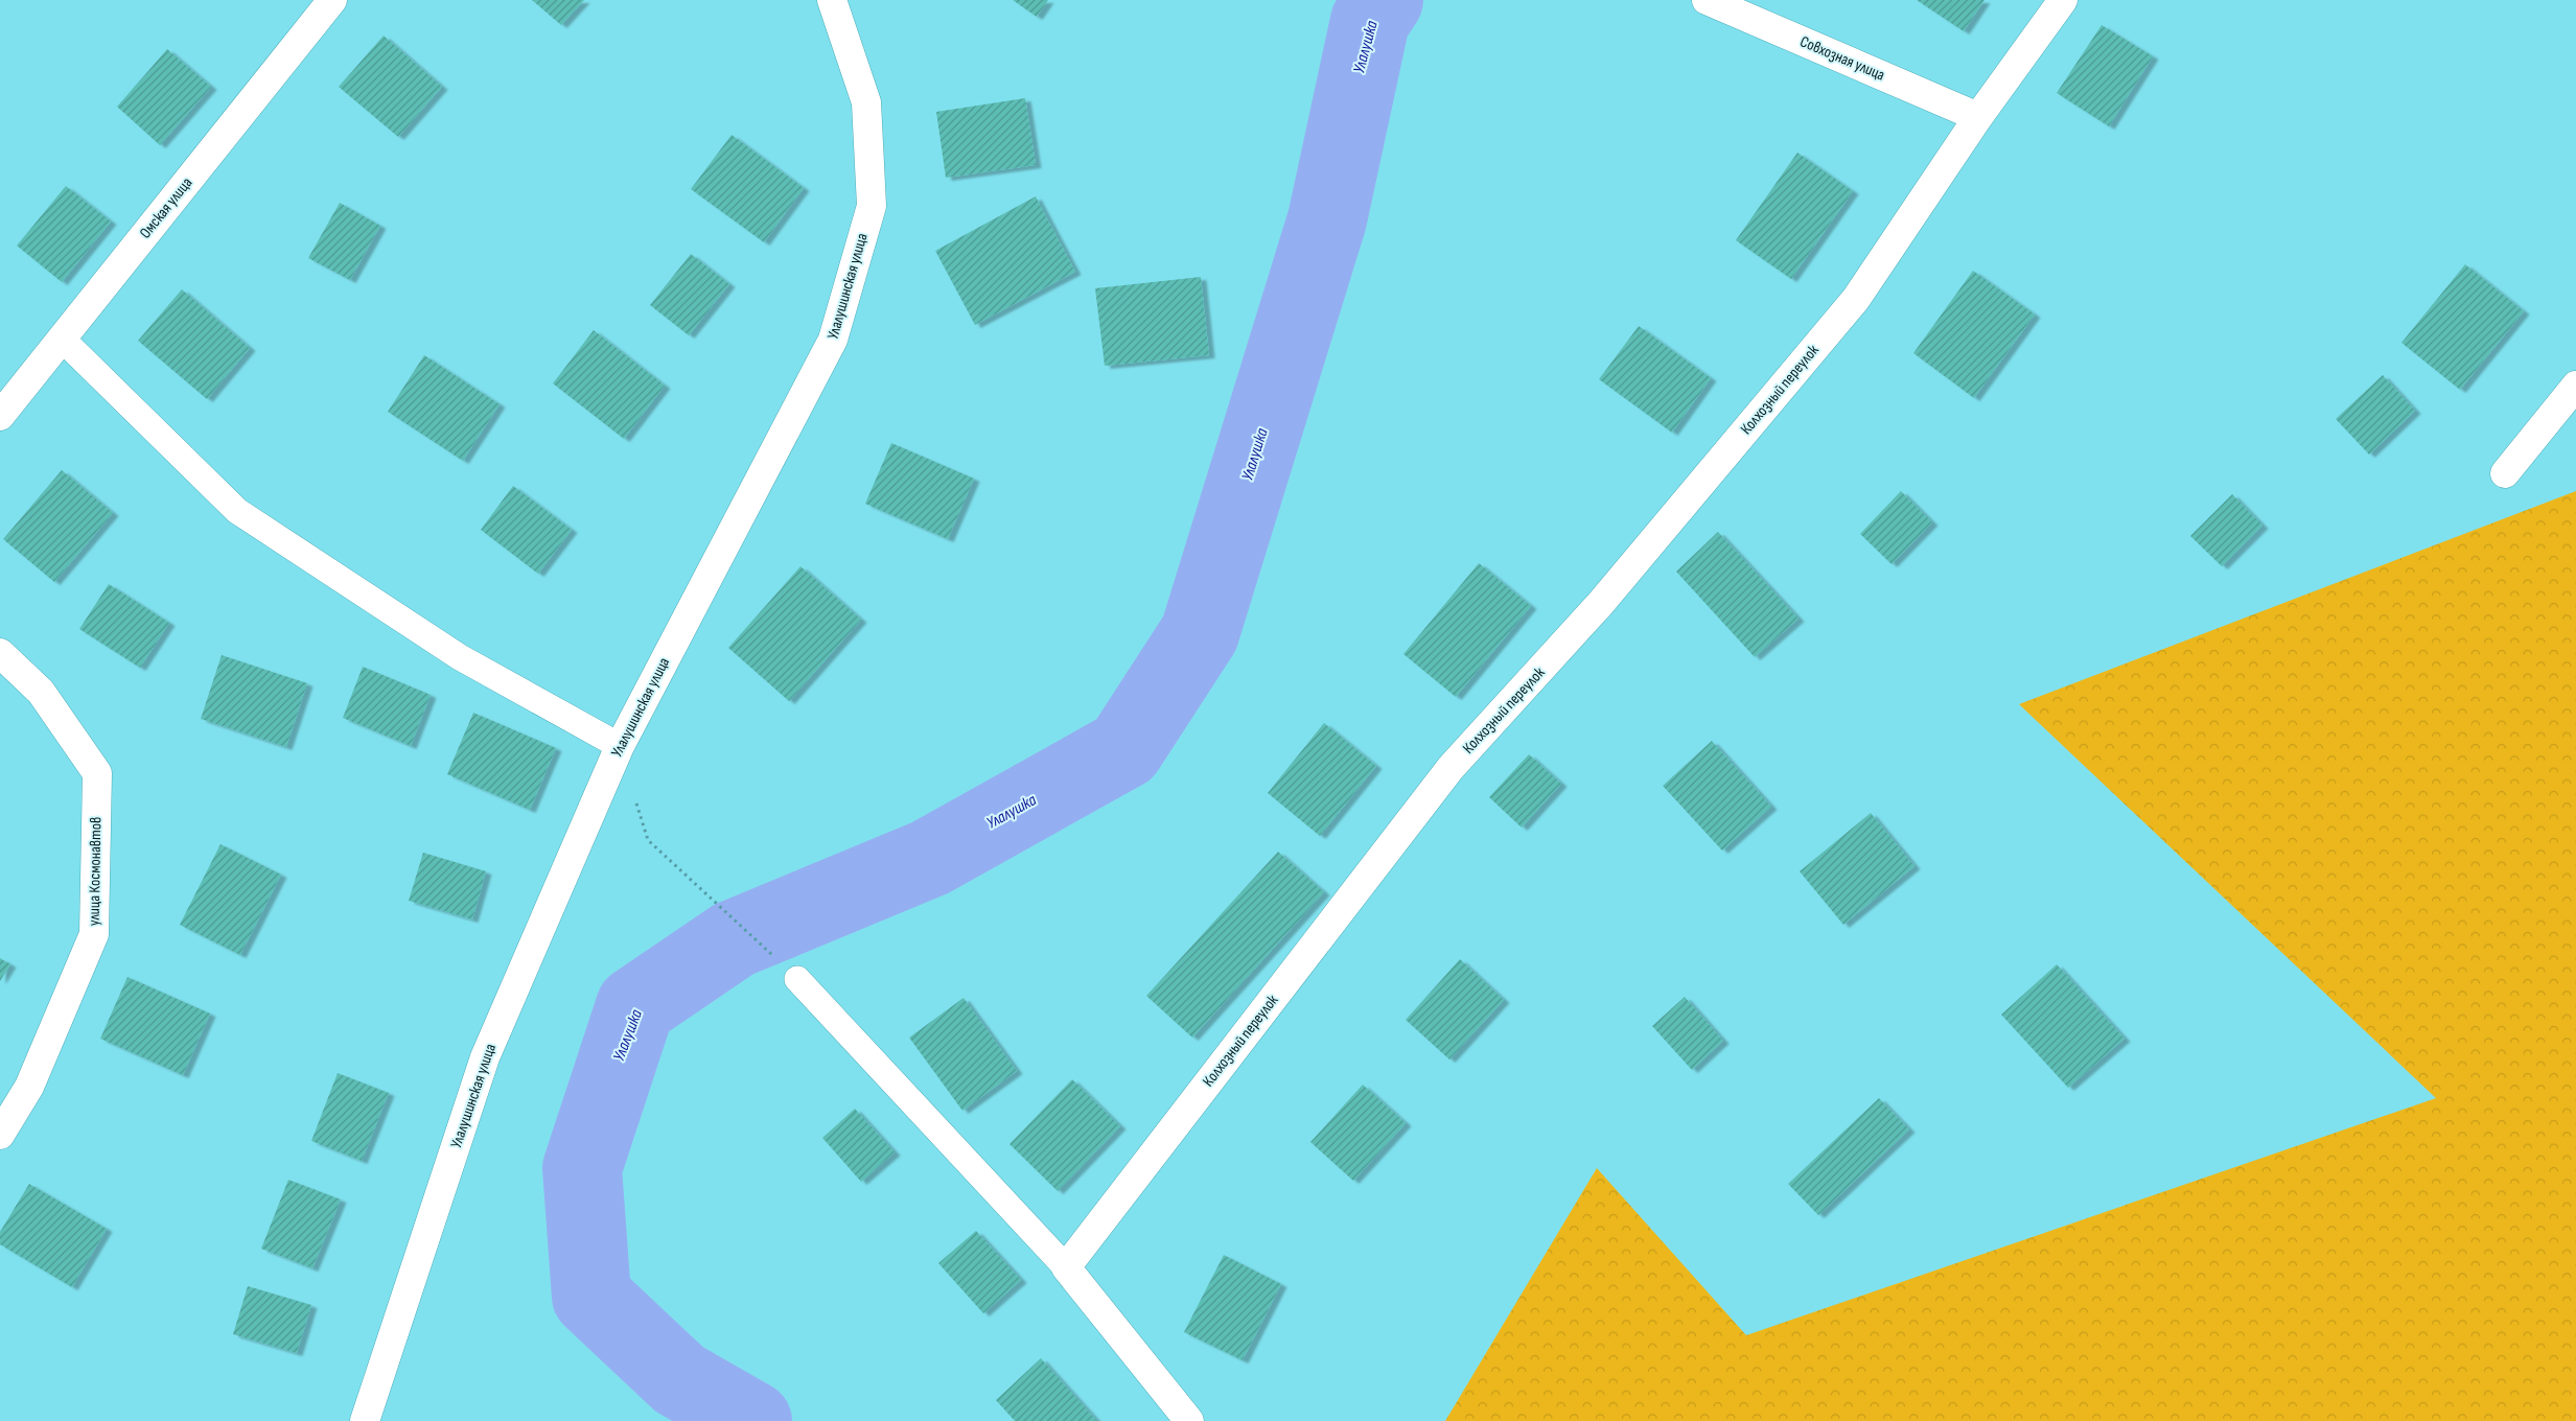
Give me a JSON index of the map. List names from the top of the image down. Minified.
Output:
{"streets":{"street":["Совхозная улица","Омская улица","Улалушинская улица","Колхозный переулок","улица Космонавтов"]},"crossings":[["Совхозная улица","Колхозный переулок"]],"water":["Улалушка"]}
